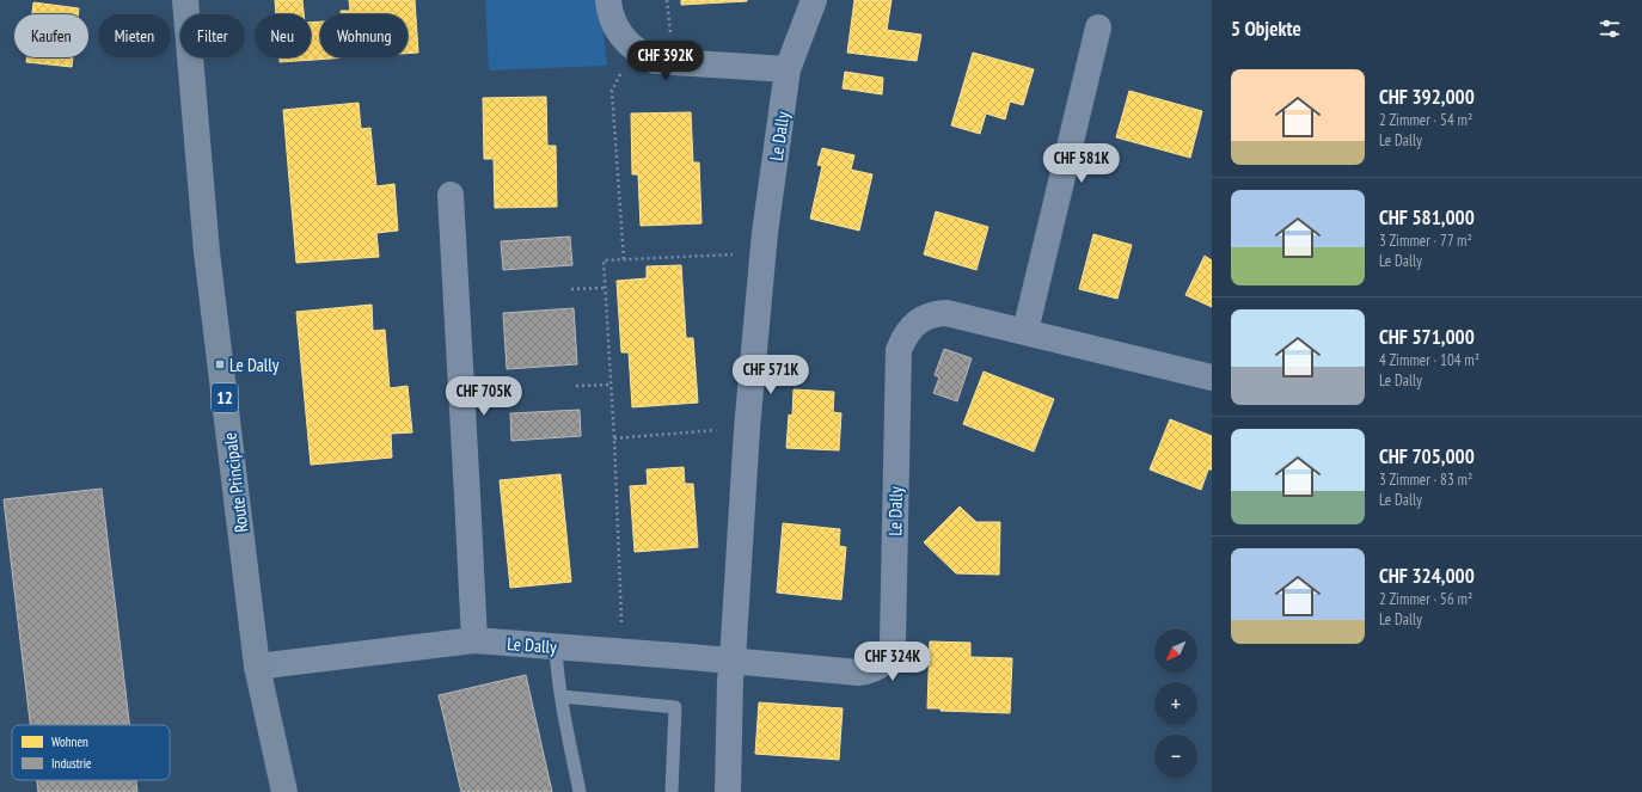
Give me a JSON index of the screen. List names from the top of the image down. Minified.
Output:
{"streets":{"main road":["12","Route Principale"],"street":["Le Dally"]},"crossings":[["Le Dally","Route Principale"]],"places":{"transit":["Le Dally"]},"legend":["Wohnen","Industrie"],"north":"bottom left","page":{"heading":"5 Objekte","chip":["Kaufen","Mieten","Filter","Neu","Wohnung"],"price":["CHF 392K","CHF 581K","CHF 571K","CHF 705K","CHF 324K"],"list":[{"name":"CHF 392,000","note":"2 Zimmer · 54 m² · Le Dally"},{"name":"CHF 581,000","note":"3 Zimmer · 77 m² · Le Dally"},{"name":"CHF 571,000","note":"4 Zimmer · 104 m² · Le Dally"},{"name":"CHF 705,000","note":"3 Zimmer · 83 m² · Le Dally"},{"name":"CHF 324,000","note":"2 Zimmer · 56 m² · Le Dally"}],"map_buttons":["+","−"]}}
